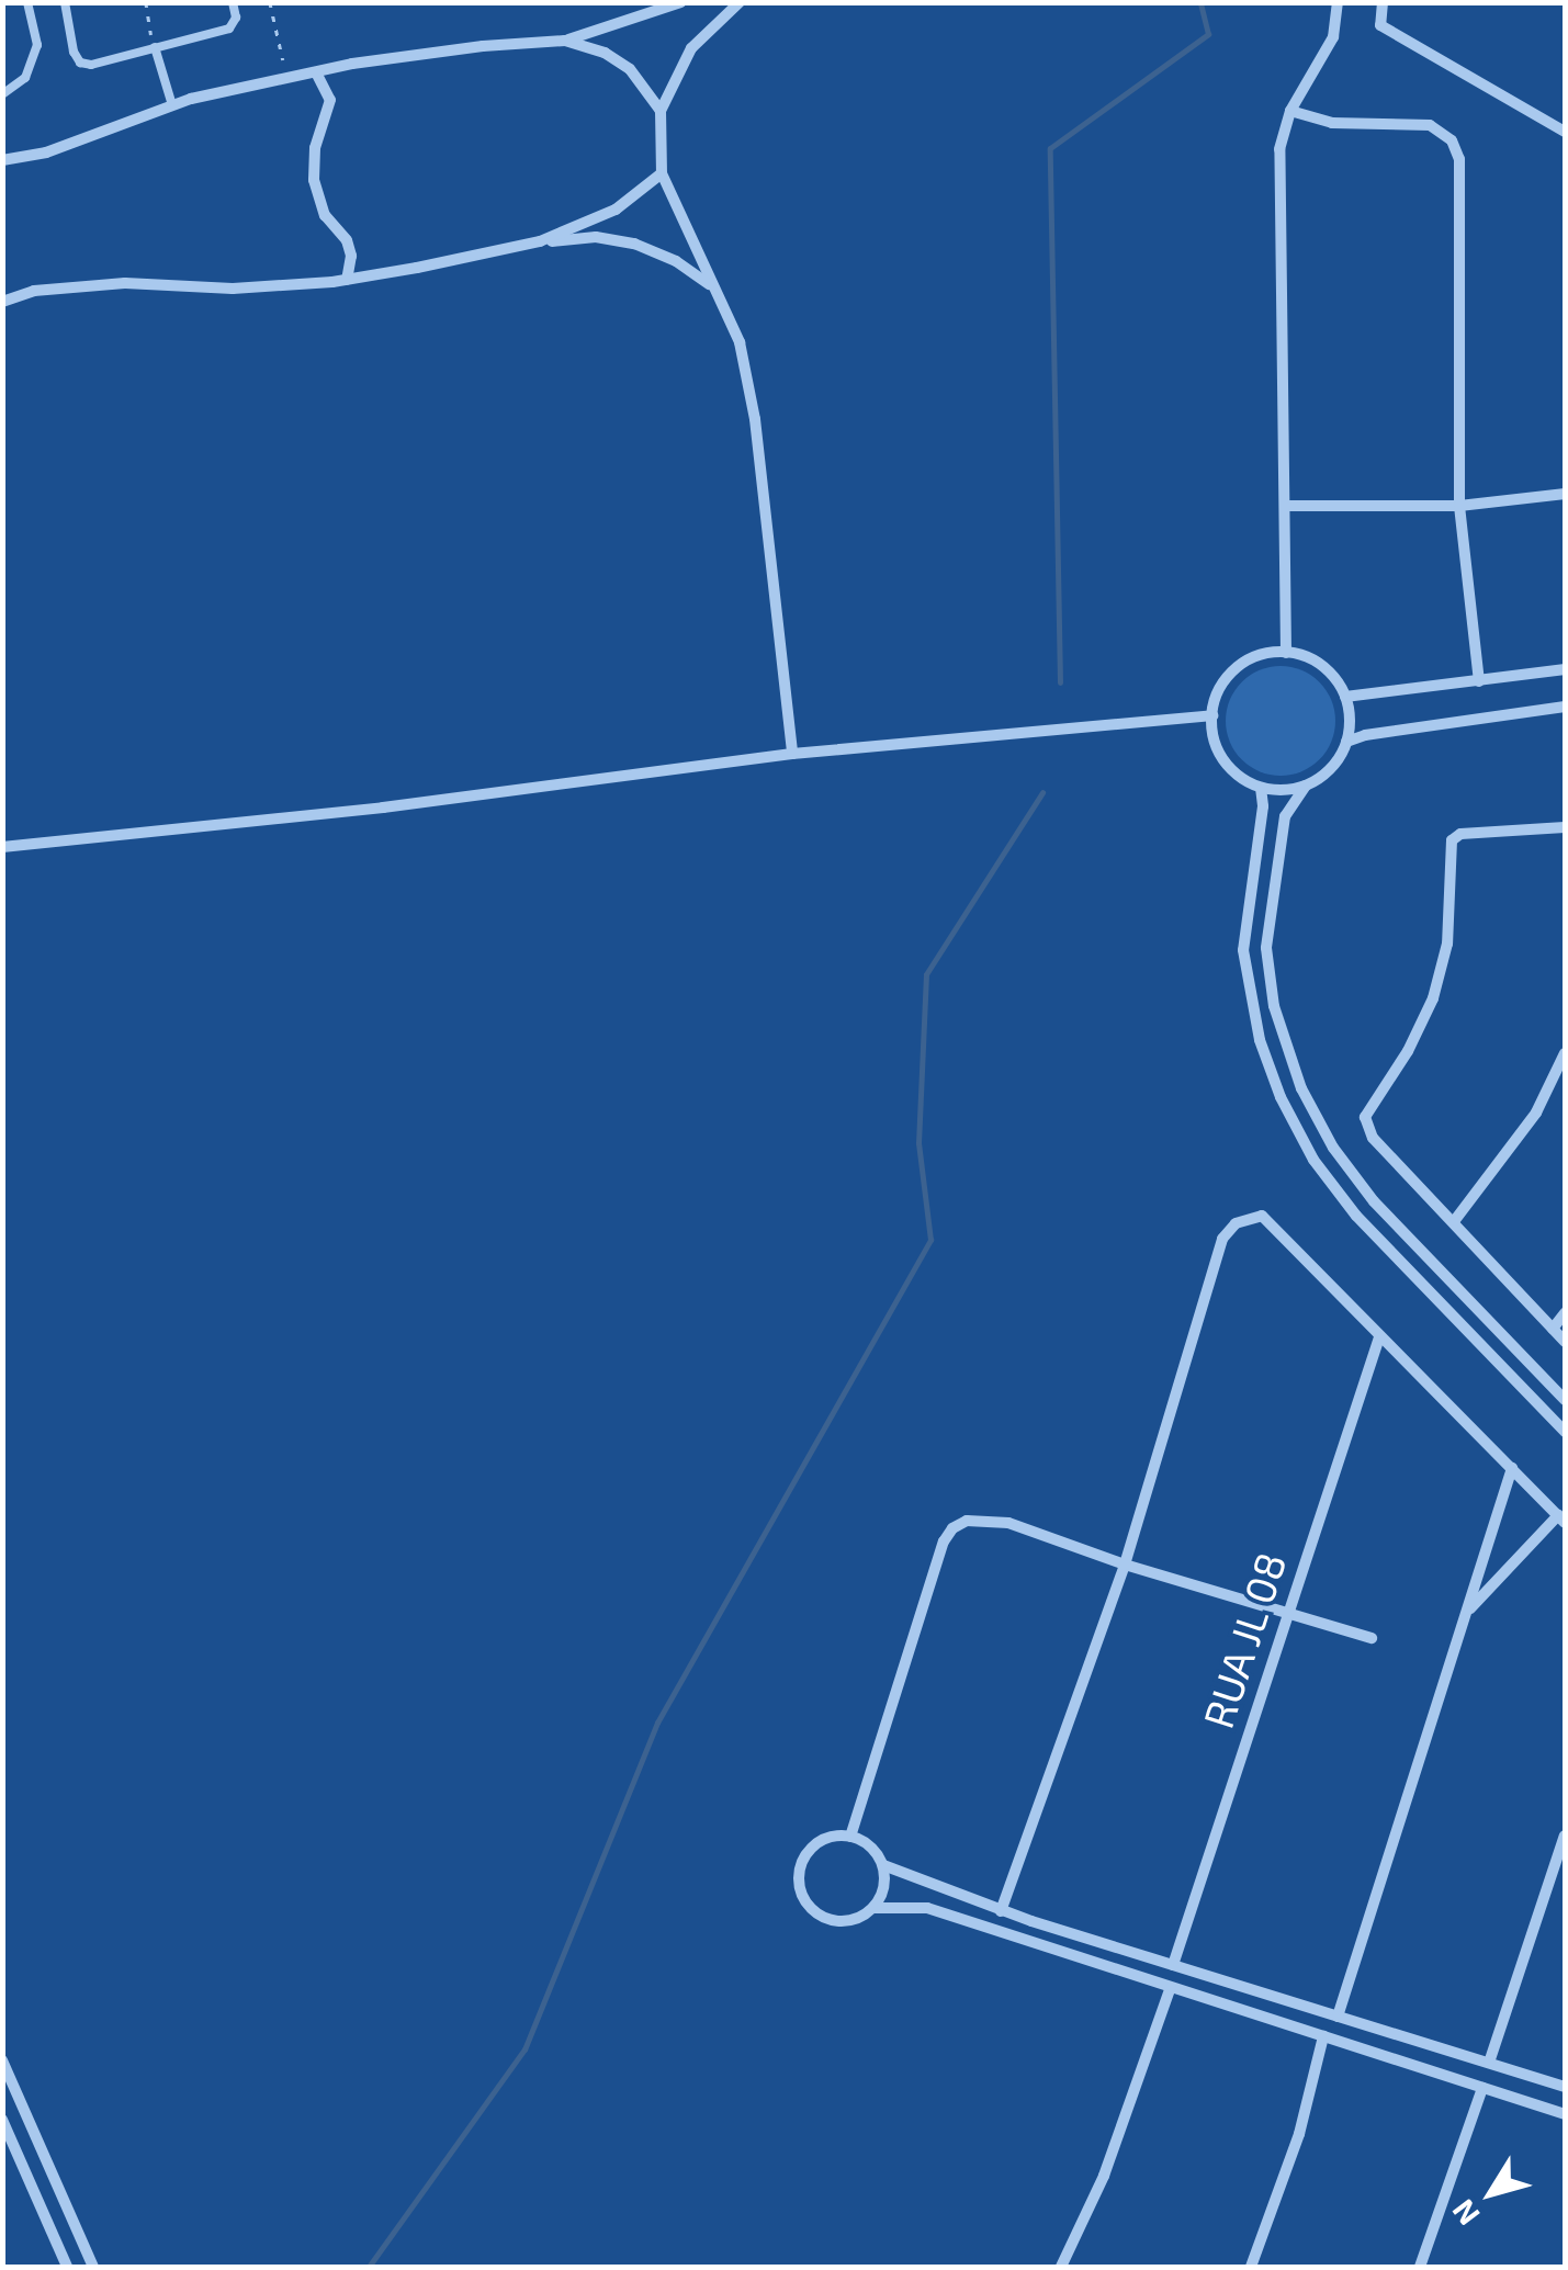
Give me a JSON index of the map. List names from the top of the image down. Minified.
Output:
{"streets":{"street":["RUA JL 08"]},"north":"bottom left"}
